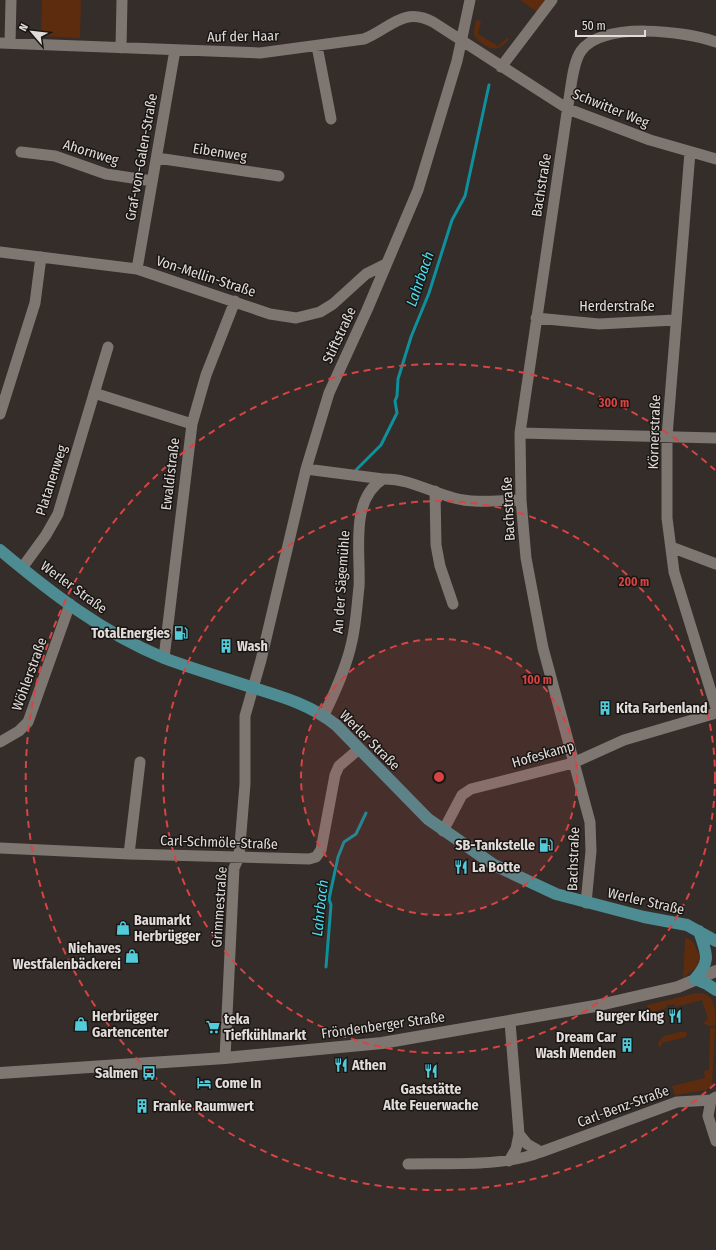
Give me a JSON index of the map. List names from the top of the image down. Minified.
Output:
{"streets":{"main road":["Werler Straße","Fröndenberger Straße"],"street":["Auf der Haar","Schwitter Weg","Ahornweg","Eibenweg","Graf-von-Galen-Straße","Bachstraße","Von-Mellin-Straße","Herderstraße","Stiftstraße","Körnerstraße","Ewaldistraße","Platanenweg","An der Sägemühle","Wöhlerstraße","Hofeskamp","Carl-Schmöle-Straße","Grimmestraße","Carl-Benz-Straße"]},"crossings":[["Auf der Haar","Schwitter Weg"],["Auf der Haar","Graf-von-Galen-Straße"],["Auf der Haar","Stiftstraße"],["Schwitter Weg","Bachstraße"],["Schwitter Weg","Stiftstraße"],["Schwitter Weg","Körnerstraße"],["Ahornweg","Graf-von-Galen-Straße"],["Eibenweg","Graf-von-Galen-Straße"],["Graf-von-Galen-Straße","Von-Mellin-Straße"],["Bachstraße","Herderstraße"],["Bachstraße","Werler Straße"],["Bachstraße","Hofeskamp"],["Von-Mellin-Straße","Stiftstraße"],["Von-Mellin-Straße","Ewaldistraße"],["Herderstraße","Körnerstraße"],["Stiftstraße","Werler Straße"],["Stiftstraße","Grimmestraße"],["Ewaldistraße","Werler Straße"],["Platanenweg","Werler Straße"],["An der Sägemühle","Werler Straße"],["Werler Straße","Wöhlerstraße"],["Werler Straße","Hofeskamp"],["Werler Straße","Carl-Schmöle-Straße"],["Werler Straße","Grimmestraße"],["Carl-Schmöle-Straße","Grimmestraße"],["Grimmestraße","Fröndenberger Straße"]],"water":["Lahrbach"],"places":{"fuel station":["TotalEnergies","SB-Tankstelle"],"building":["Wash","Kita Farbenland","Dream Car Wash Menden","Franke Raumwert"],"restaurant":["La Botte","Burger King","Athen","Gaststätte Alte Feuerwache"],"shop":["Baumarkt Herbrügger","Niehaves Westfalenbäckerei","Herbrügger Gartencenter"],"supermarket":["teka Tiefkühlmarkt"],"bus stop":["Salmen"],"hotel":["Come In"]},"scale_bar":"50 m","north":"top left","rings":["300 m","200 m","100 m"]}
